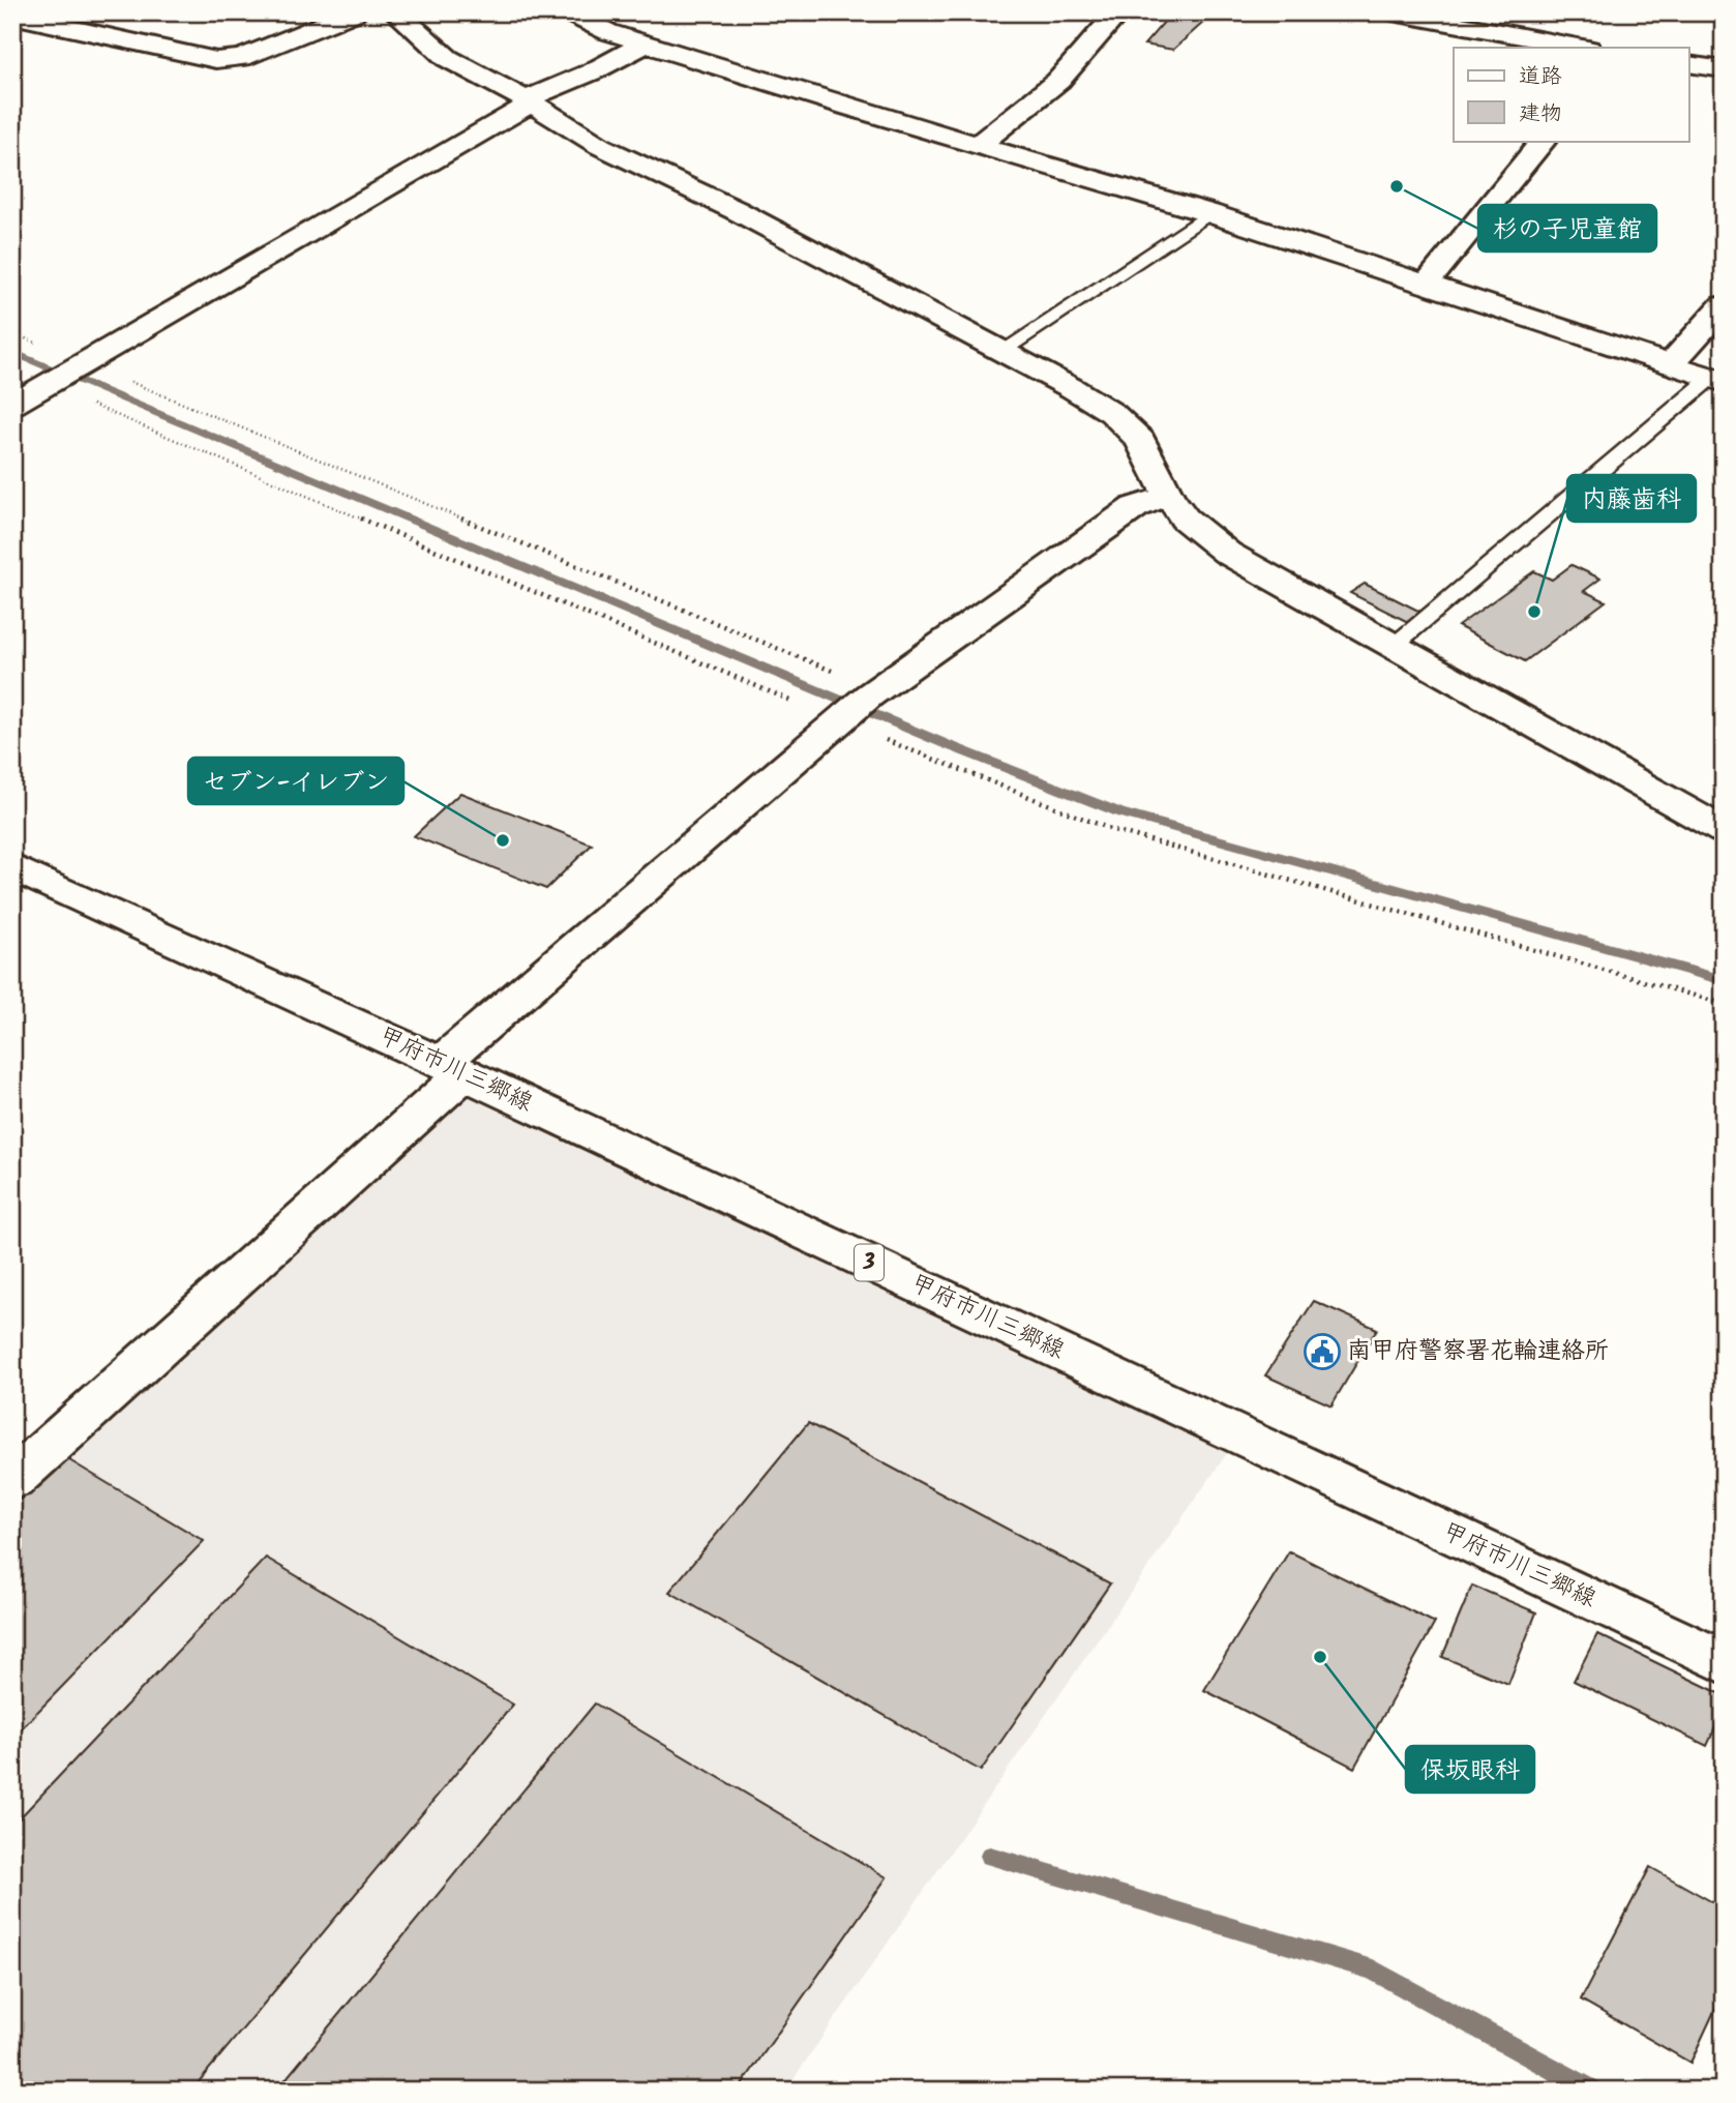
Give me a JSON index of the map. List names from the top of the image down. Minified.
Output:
{"streets":{"street":["甲府市川三郷線","3"]},"places":{"other":["杉の子児童館","内藤歯科","セブン-イレブン","保坂眼科"],"public building":["南甲府警察署花輪連絡所"]},"legend":["道路","建物"]}
